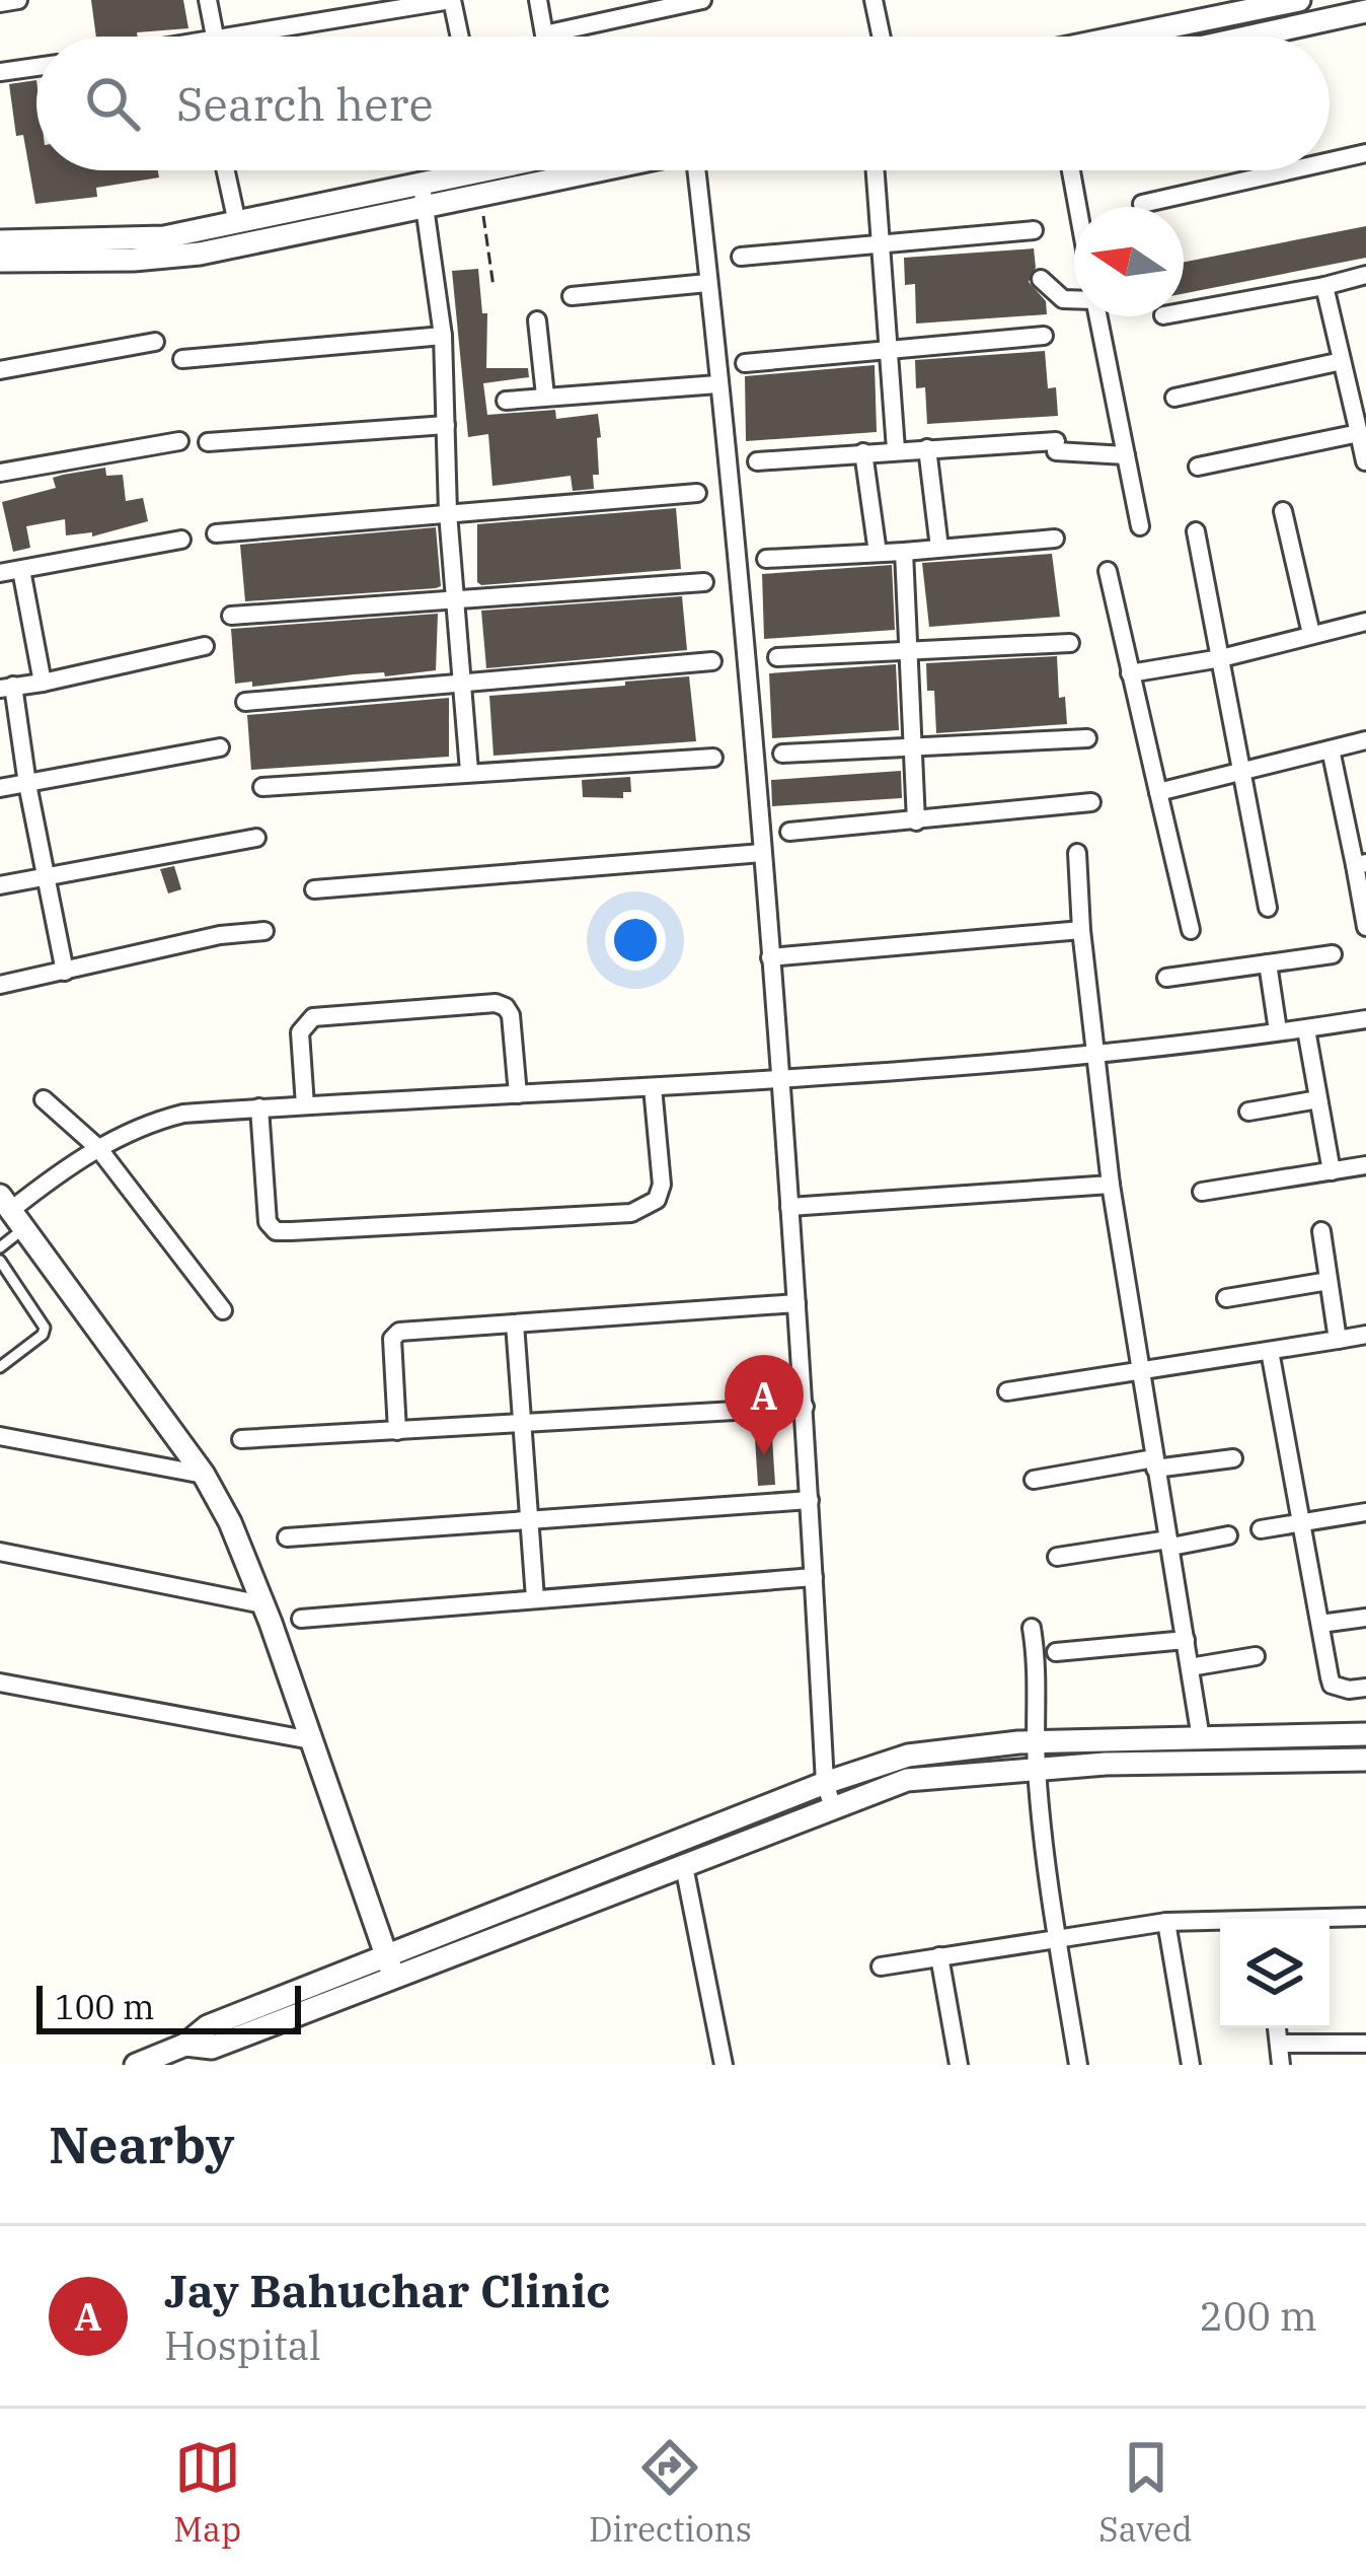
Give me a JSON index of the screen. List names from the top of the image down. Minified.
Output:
{"scale_bar":"100 m","north":"left","page":{"search":"Search here","pins":"A","scale":"100 m","heading":"Nearby","list":[{"mark":"A","name":"Jay Bahuchar Clinic","note":"Hospital","value":"200 m"}],"nav":["Map","Directions","Saved"]}}
